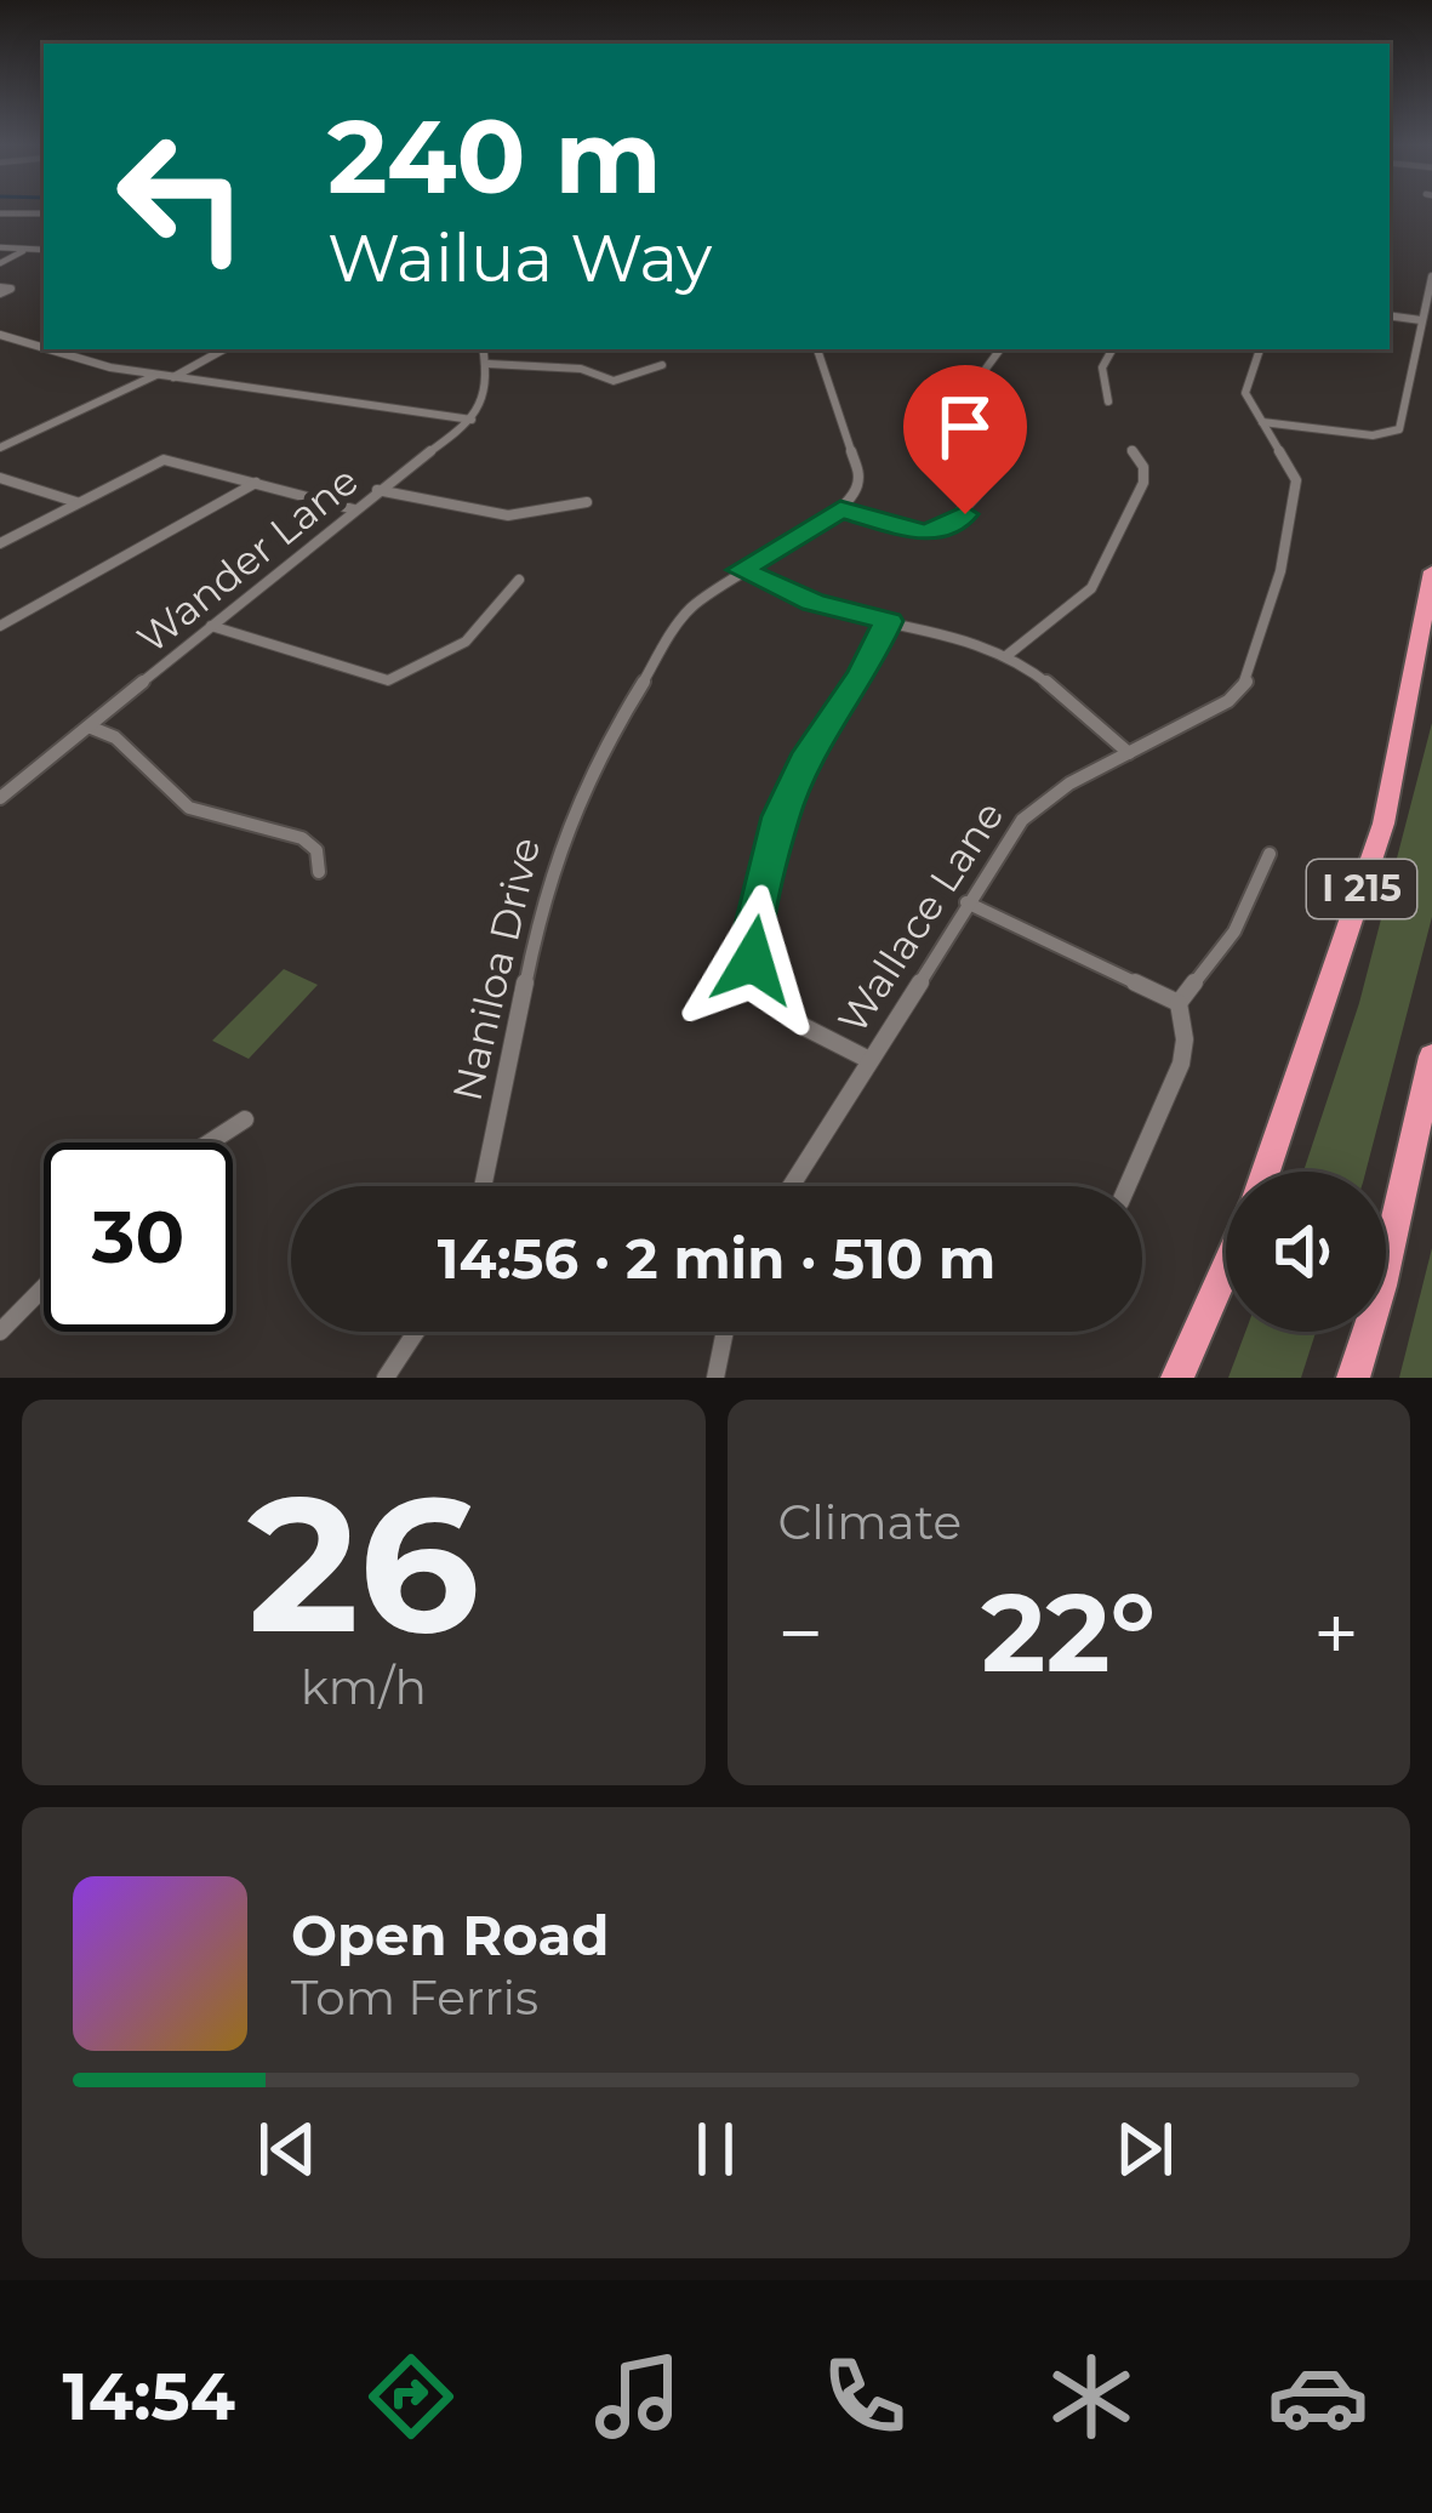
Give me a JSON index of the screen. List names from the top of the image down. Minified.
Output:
{"streets":{"highway":["I 215"],"street":["Wander Lane","Wallace Lane","Naniloa Drive"]},"page":{"turn":["240 m","Wailua Way"],"limit":"30","trip":"14:56 · 2 min · 510 m","tile":[["26","km/h"],"Climate"],"heat":["−","22°","+"],"song":["Open Road","Tom Ferris"],"tabs":"14:54"}}
